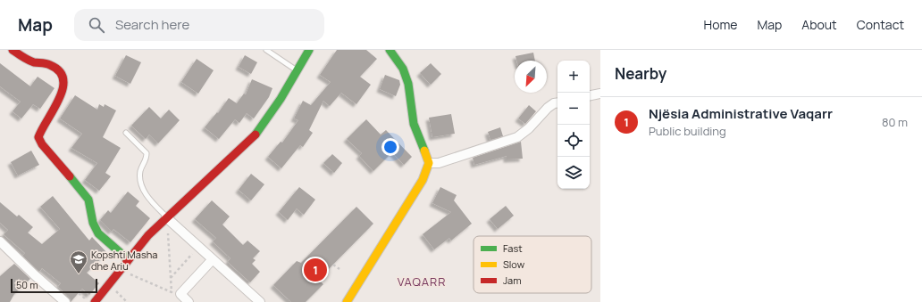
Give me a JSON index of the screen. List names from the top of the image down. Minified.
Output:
{"districts":["VAQARR"],"places":{"school or university":["Kopshti Masha dhe Ariu"]},"legend":["Fast","Slow","Jam"],"scale_bar":"50 m","north":"bottom left","page":{"header":"Map","search":"Search here","nav":["Home","Map","About","Contact"],"heading":"Nearby","map_buttons":["+","−"],"list":[{"mark":"1","name":"Njësia Administrative Vaqarr","note":"Public building","value":"80 m"}],"pins":"1","scale":"50 m"}}
